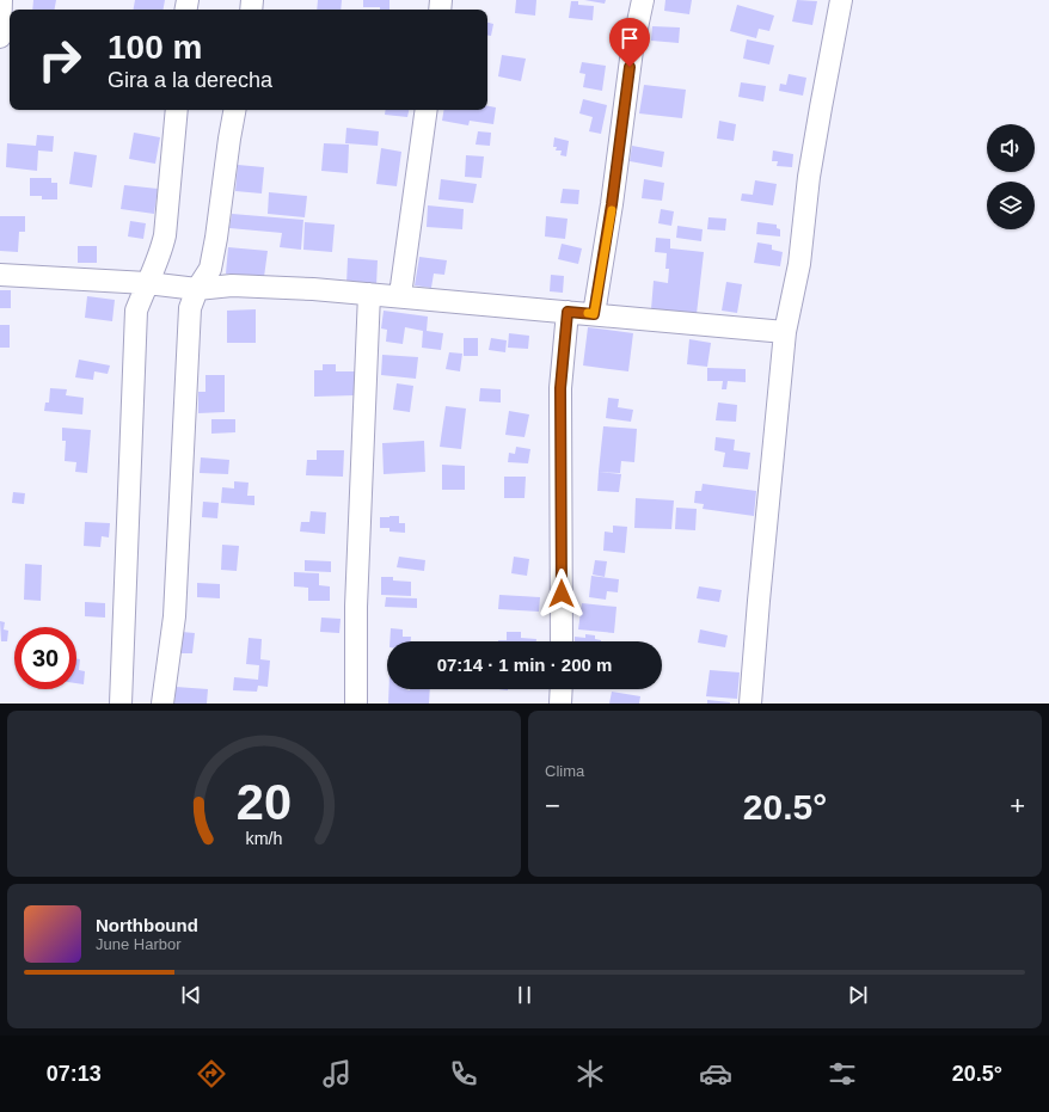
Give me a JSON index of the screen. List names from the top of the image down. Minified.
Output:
{"page":{"turn":["100 m","Gira a la derecha"],"limit":"30","trip":"07:14 · 1 min · 200 m","tile":"Clima","heat":["−","20.5°","+"],"song":["Northbound","June Harbor"],"tabs":["07:13","20.5°"],"gauge":["20","km/h"]}}
